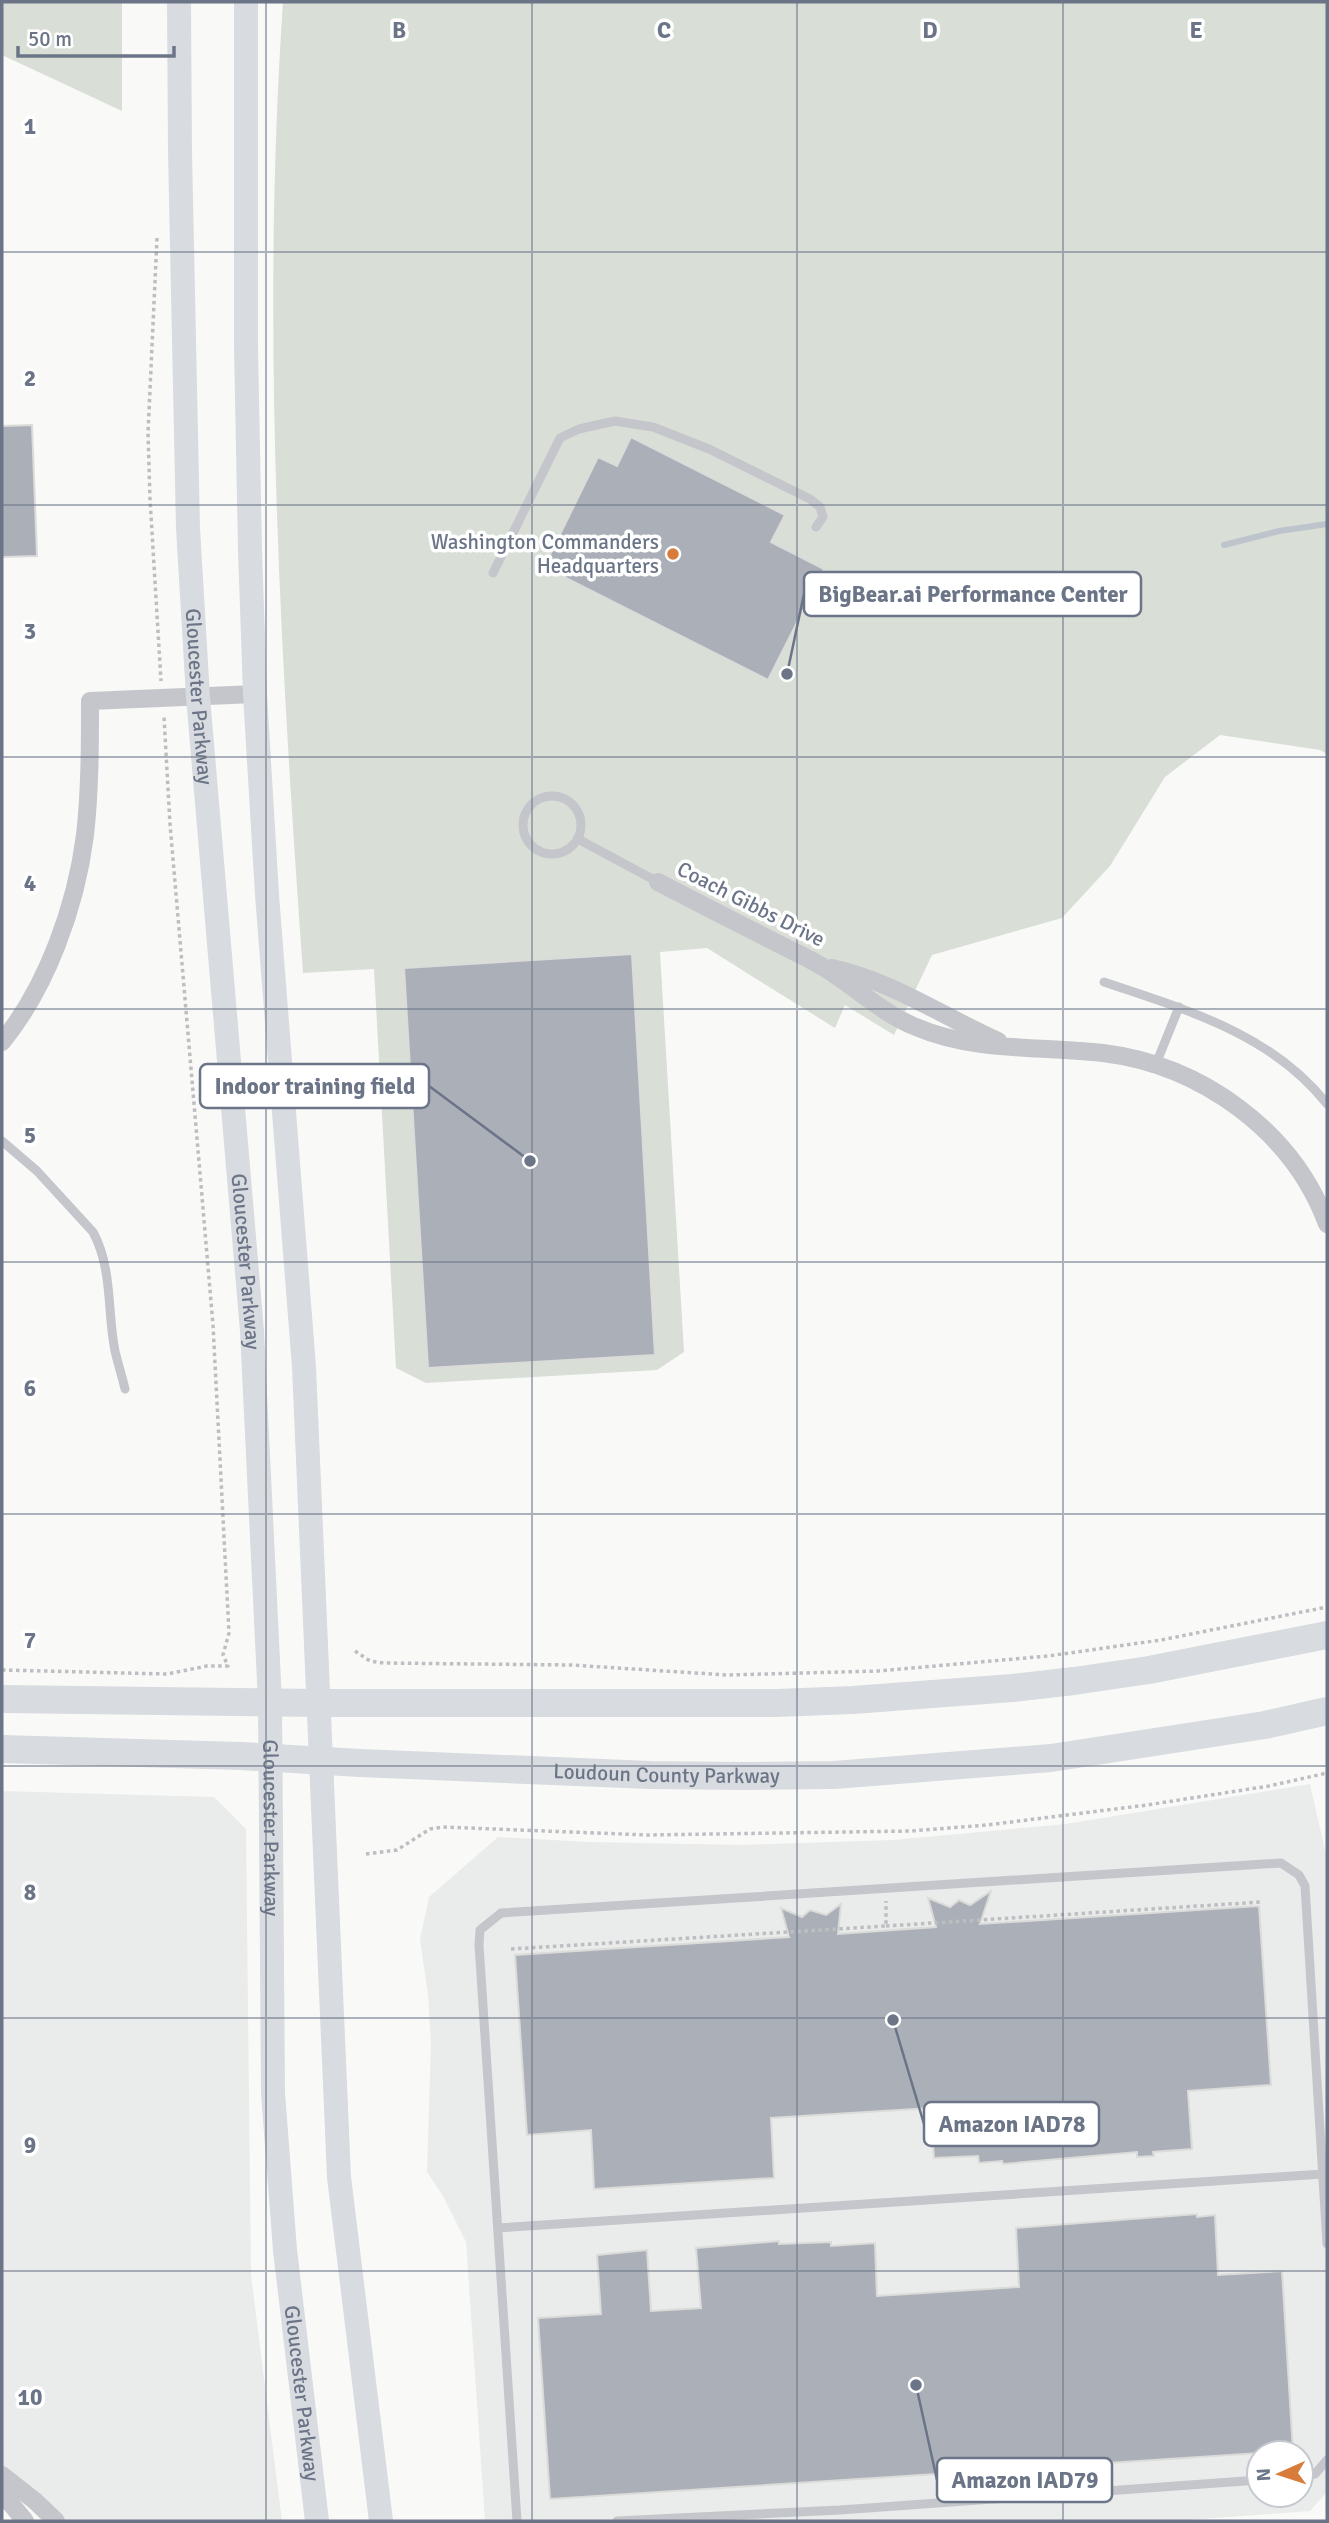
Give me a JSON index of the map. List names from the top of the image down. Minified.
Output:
{"streets":{"main road":["Gloucester Parkway","Loudoun County Parkway"],"street":["Coach Gibbs Drive"]},"crossings":[["Gloucester Parkway","Loudoun County Parkway"]],"places":["Washington Commanders Headquarters","BigBear.ai Performance Center","Indoor training field","Amazon IAD78","Amazon IAD79"],"scale_bar":"50 m","north":"left","grid":{"columns":["B","C","D","E"],"rows":["1","2","3","4","5","6","7","8","9","10"]}}
